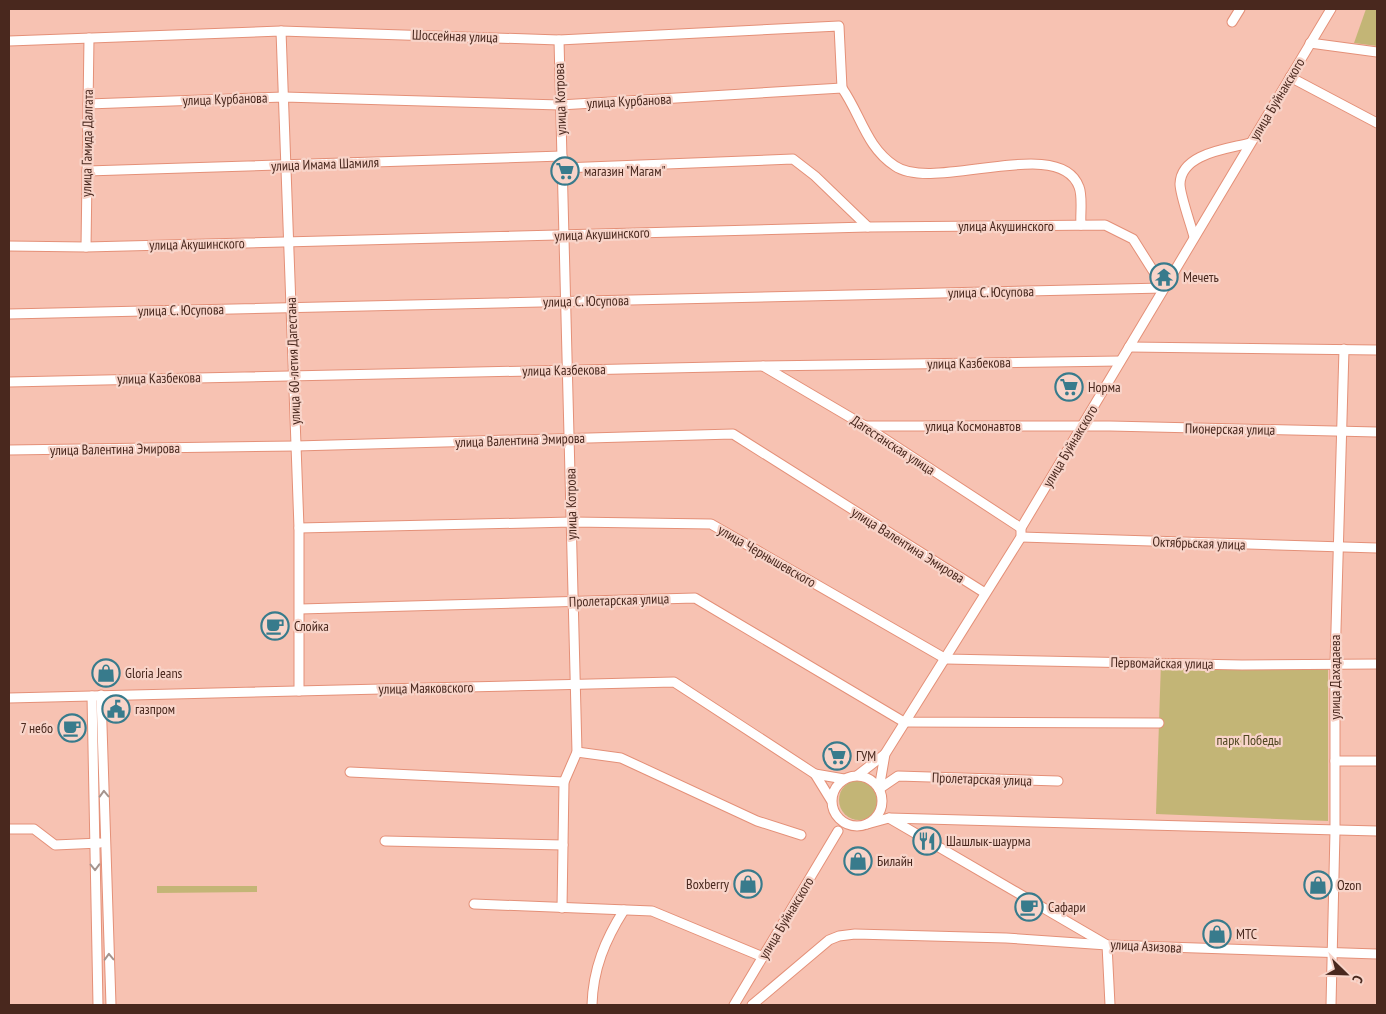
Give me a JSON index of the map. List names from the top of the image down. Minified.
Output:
{"streets":{"street":["Шоссейная улица","улица Курбанова","улица Котрова","улица Буйнакского","улица Гамида Далгата","улица Имама Шамиля","улица Акушинского","улица С. Юсупова","улица 60-летия Дагестана","улица Казбекова","улица Космонавтов","Пионерская улица","улица Валентина Эмирова","Дагестанская улица","Октябрьская улица","улица Чернышевского","Пролетарская улица","Первомайская улица","улица Дахадаева","улица Маяковского","улица Азизова"]},"crossings":[["Шоссейная улица","улица Курбанова"],["Шоссейная улица","улица Котрова"],["Шоссейная улица","улица Гамида Далгата"],["Шоссейная улица","улица 60-летия Дагестана"],["улица Курбанова","улица Котрова"],["улица Курбанова","улица Гамида Далгата"],["улица Курбанова","улица 60-летия Дагестана"],["улица Котрова","улица Имама Шамиля"],["улица Котрова","улица Акушинского"],["улица Котрова","улица С. Юсупова"],["улица Котрова","улица Казбекова"],["улица Котрова","улица Валентина Эмирова"],["улица Котрова","улица Чернышевского"],["улица Котрова","Пролетарская улица"],["улица Котрова","улица Маяковского"],["улица Буйнакского","улица Акушинского"],["улица Буйнакского","улица С. Юсупова"],["улица Буйнакского","улица Казбекова"],["улица Буйнакского","улица Космонавтов"],["улица Буйнакского","Пионерская улица"],["улица Буйнакского","улица Валентина Эмирова"],["улица Буйнакского","Дагестанская улица"],["улица Буйнакского","Октябрьская улица"],["улица Буйнакского","улица Чернышевского"],["улица Буйнакского","Пролетарская улица"],["улица Буйнакского","Первомайская улица"],["улица Гамида Далгата","улица Имама Шамиля"],["улица Гамида Далгата","улица Акушинского"],["улица Имама Шамиля","улица 60-летия Дагестана"],["улица Акушинского","улица С. Юсупова"],["улица Акушинского","улица 60-летия Дагестана"],["улица С. Юсупова","улица 60-летия Дагестана"],["улица 60-летия Дагестана","улица Казбекова"],["улица 60-летия Дагестана","улица Валентина Эмирова"],["улица 60-летия Дагестана","улица Чернышевского"],["улица 60-летия Дагестана","Пролетарская улица"],["улица 60-летия Дагестана","улица Маяковского"],["улица Казбекова","Дагестанская улица"],["улица Космонавтов","Пионерская улица"],["улица Космонавтов","Дагестанская улица"],["Пионерская улица","улица Дахадаева"],["Дагестанская улица","Октябрьская улица"],["Октябрьская улица","улица Дахадаева"],["улица Чернышевского","Первомайская улица"],["Первомайская улица","улица Дахадаева"],["улица Дахадаева","улица Азизова"]],"parks":["парк Победы"],"places":{"supermarket":["магазин \"Магам\"","Норма","ГУМ"],"temple":["Мечеть"],"cafe":["Слойка","7 небо","Сафари"],"shop":["Gloria Jeans","Билайн","Boxberry","Ozon","МТС"],"public building":["газпром"],"restaurant":["Шашлык-шаурма"]},"north":"bottom right"}
